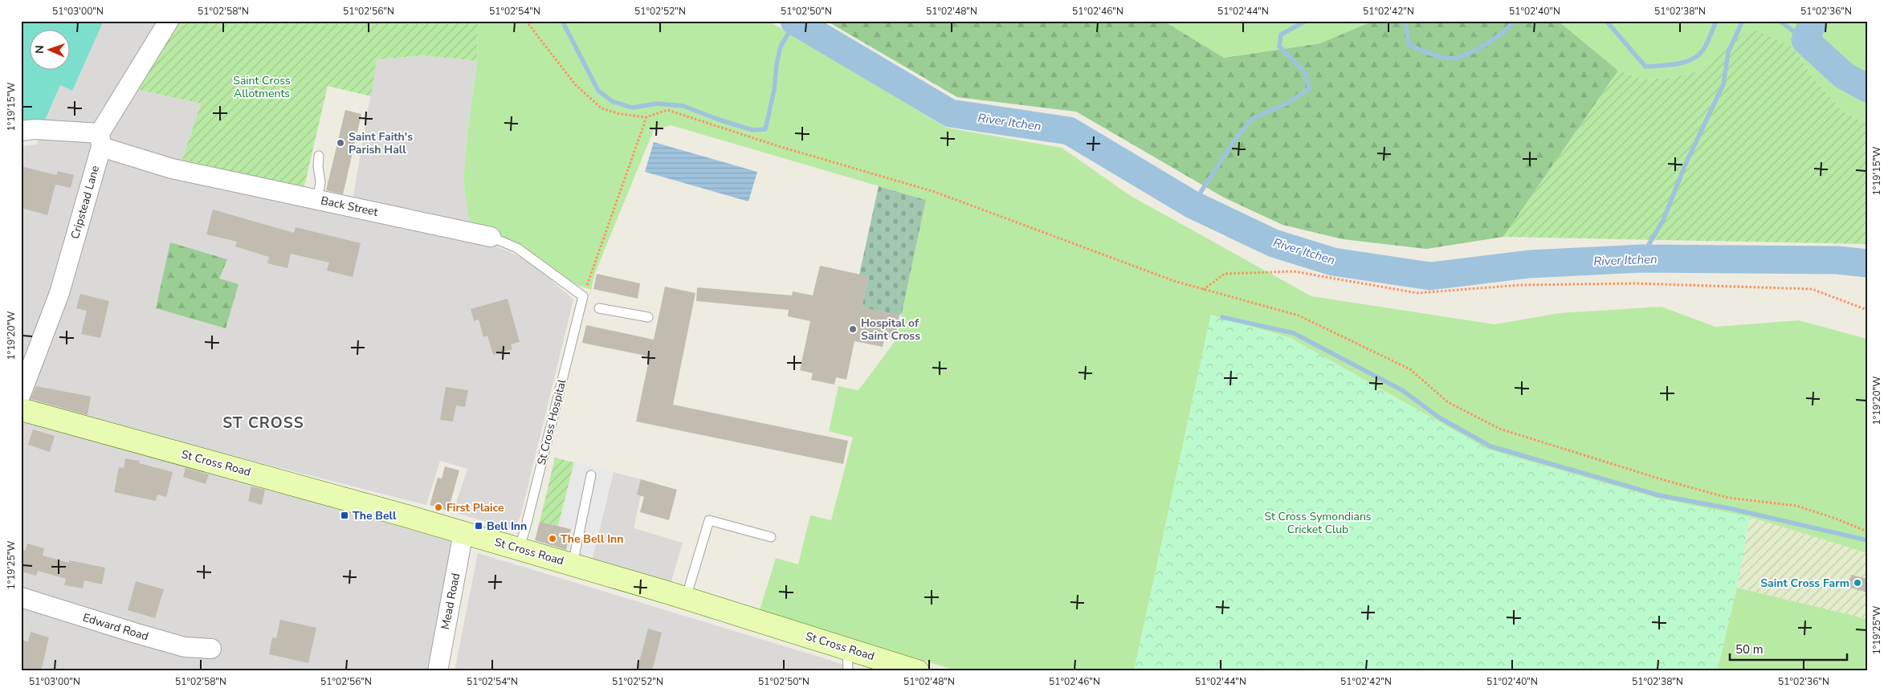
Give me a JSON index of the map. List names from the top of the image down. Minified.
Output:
{"streets":{"main road":["St Cross Road"],"street":["Cripstead Lane","Back Street","Mead Road","Edward Road"],"lane":["St Cross Hospital"]},"crossings":[["Cripstead Lane","Back Street"],["Back Street","St Cross Hospital"],["St Cross Hospital","St Cross Road"],["St Cross Road","Mead Road"]],"districts":["ST CROSS"],"water":["River Itchen"],"parks":["Saint Cross Allotments","St Cross Symondians Cricket Club"],"places":{"other":["Saint Faith's Parish Hall","Hospital of Saint Cross","First Plaice","The Bell Inn","Saint Cross Farm"],"transit":["The Bell","Bell Inn"]},"scale_bar":"50 m","north":"left","coordinates":["51°03'00\"N","51°02'58\"N","51°02'56\"N","51°02'54\"N","51°02'52\"N","51°02'50\"N","51°02'48\"N","51°02'46\"N","51°02'44\"N","51°02'42\"N","51°02'40\"N","51°02'38\"N","51°02'36\"N","1°19'15\"W","1°19'20\"W","1°19'25\"W"]}
